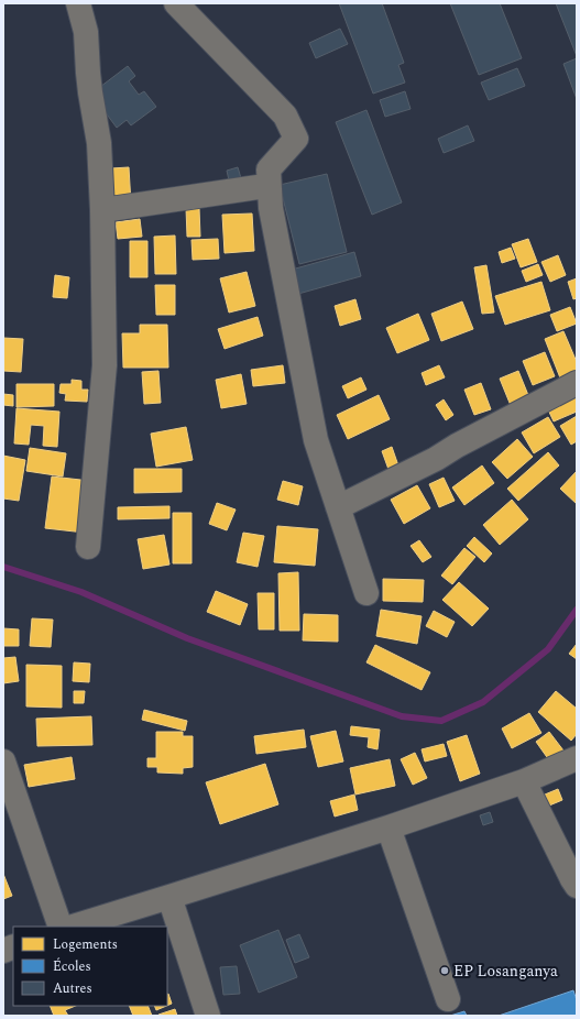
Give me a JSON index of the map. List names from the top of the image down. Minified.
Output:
{"places":["EP Losanganya"],"legend":["Logements","Écoles","Autres"]}
